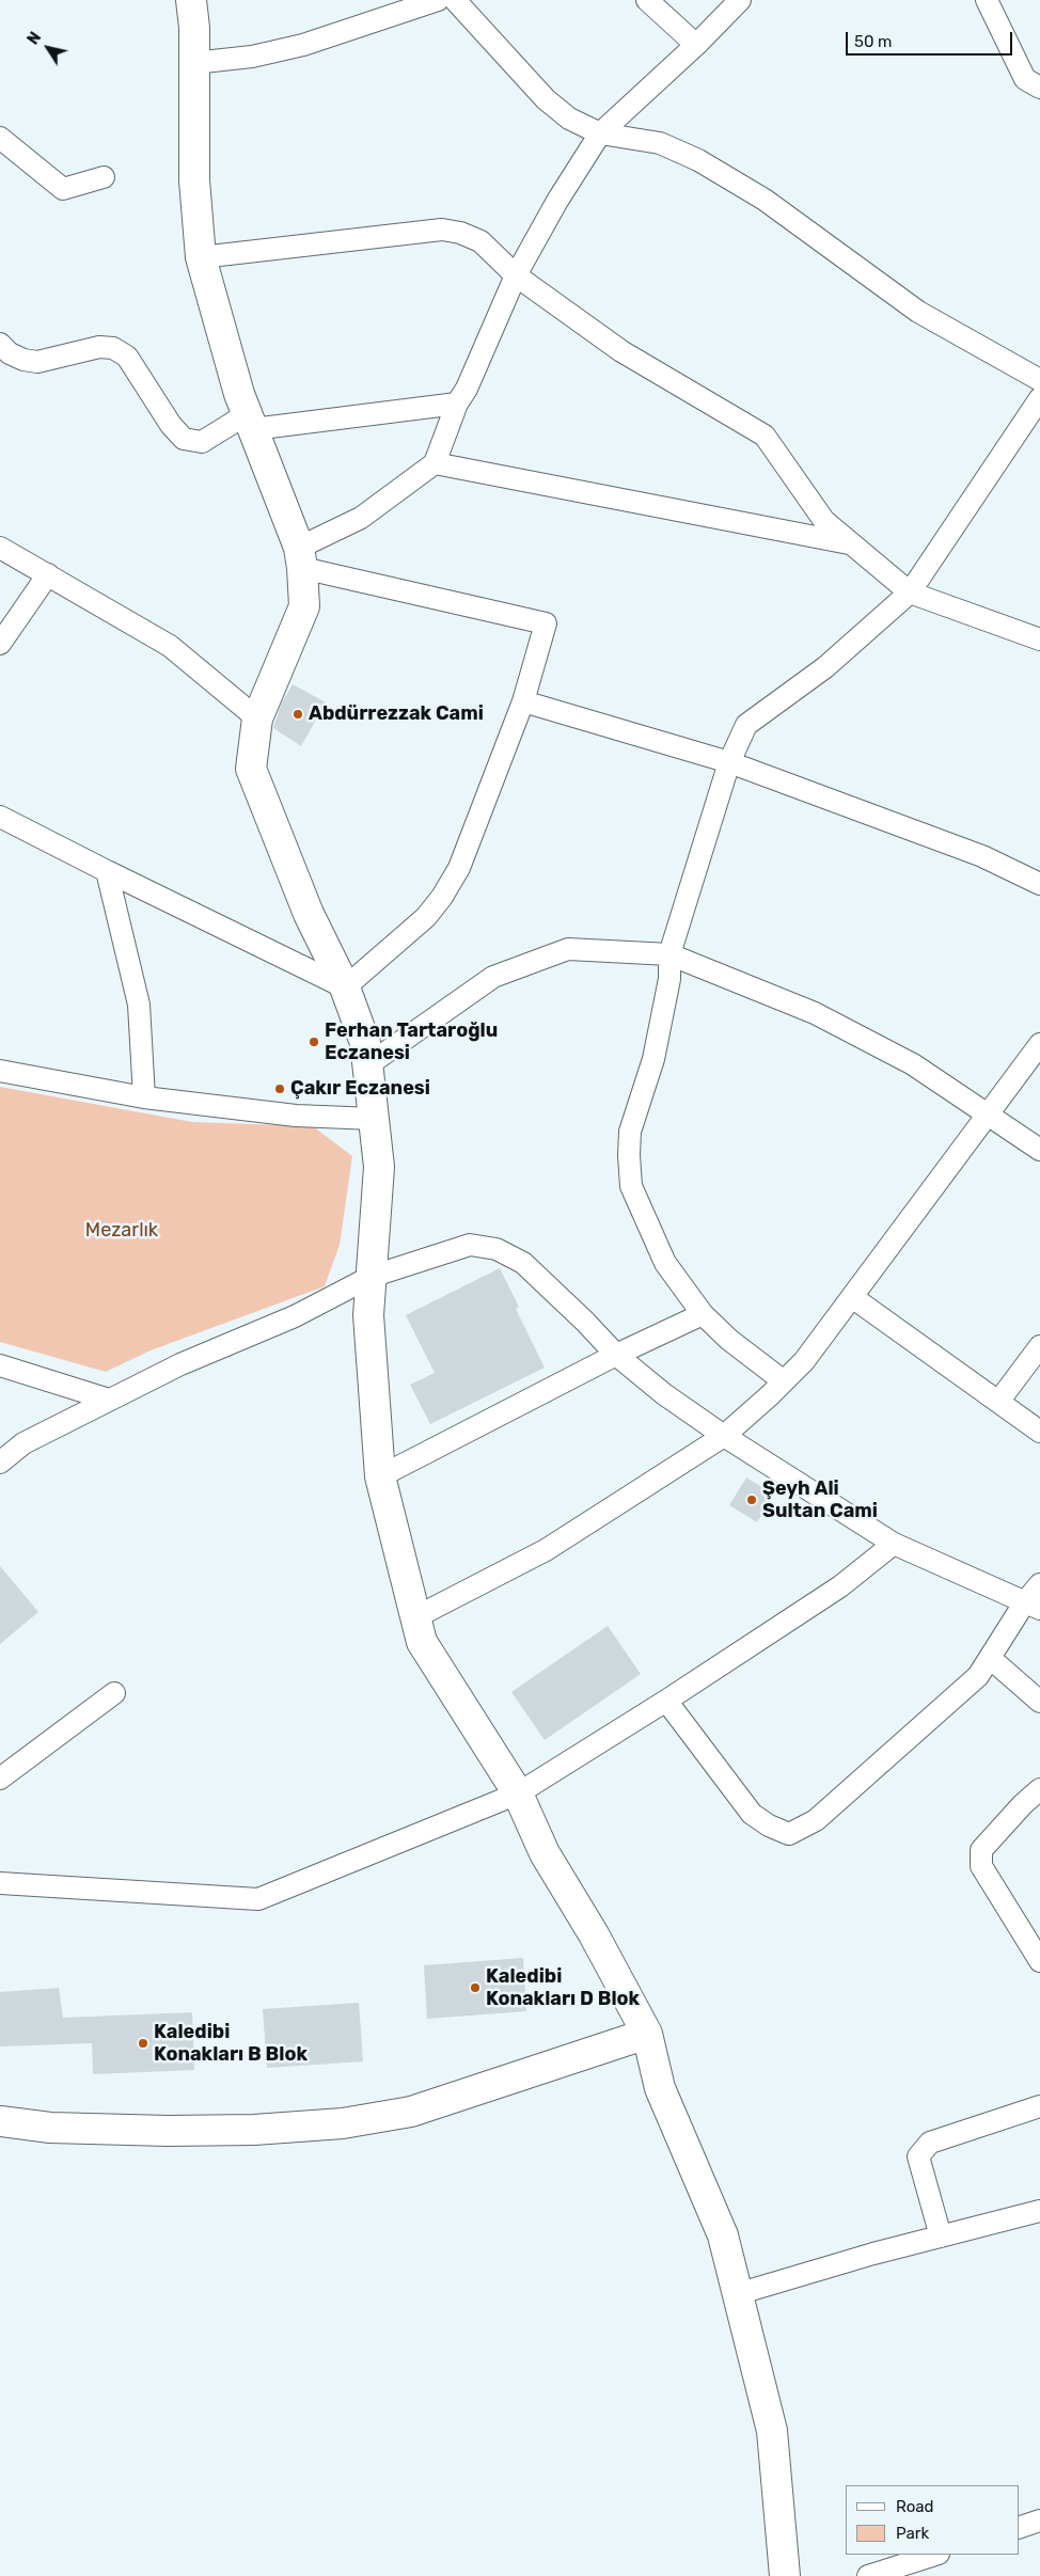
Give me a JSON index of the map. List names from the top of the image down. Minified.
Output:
{"parks":["Mezarlık"],"places":["Abdürrezzak Cami","Ferhan Tartaroğlu Eczanesi","Çakır Eczanesi","Şeyh Ali Sultan Cami","Kaledibi Konakları D Blok","Kaledibi Konakları B Blok"],"legend":["Road","Park"],"scale_bar":"50 m","north":"top left"}
